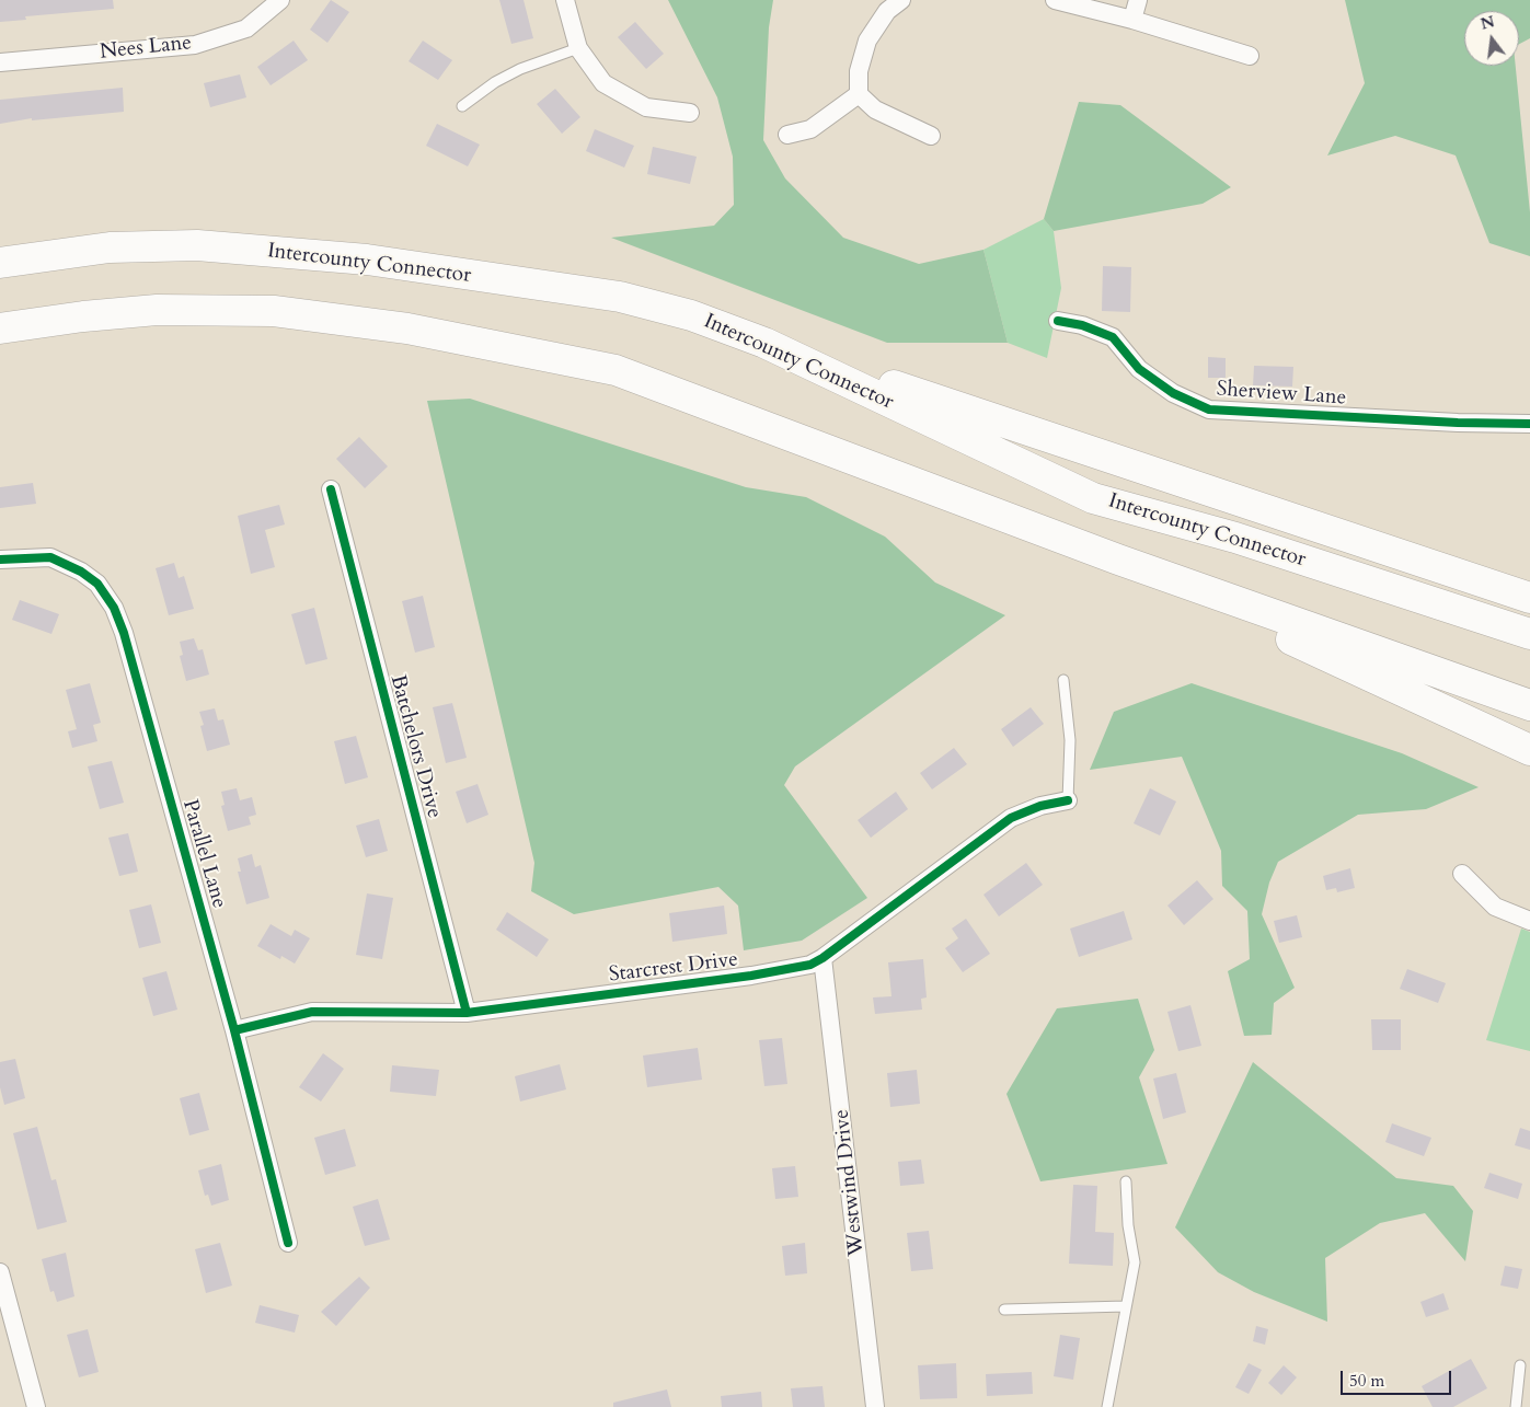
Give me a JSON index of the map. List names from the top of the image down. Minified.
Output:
{"streets":{"highway":["Intercounty Connector"],"street":["Nees Lane","Sherview Lane","Batchelors Drive","Parallel Lane","Starcrest Drive","Westwind Drive"]},"crossings":[["Batchelors Drive","Starcrest Drive"],["Parallel Lane","Starcrest Drive"],["Starcrest Drive","Westwind Drive"]],"scale_bar":"50 m","north":"top"}
